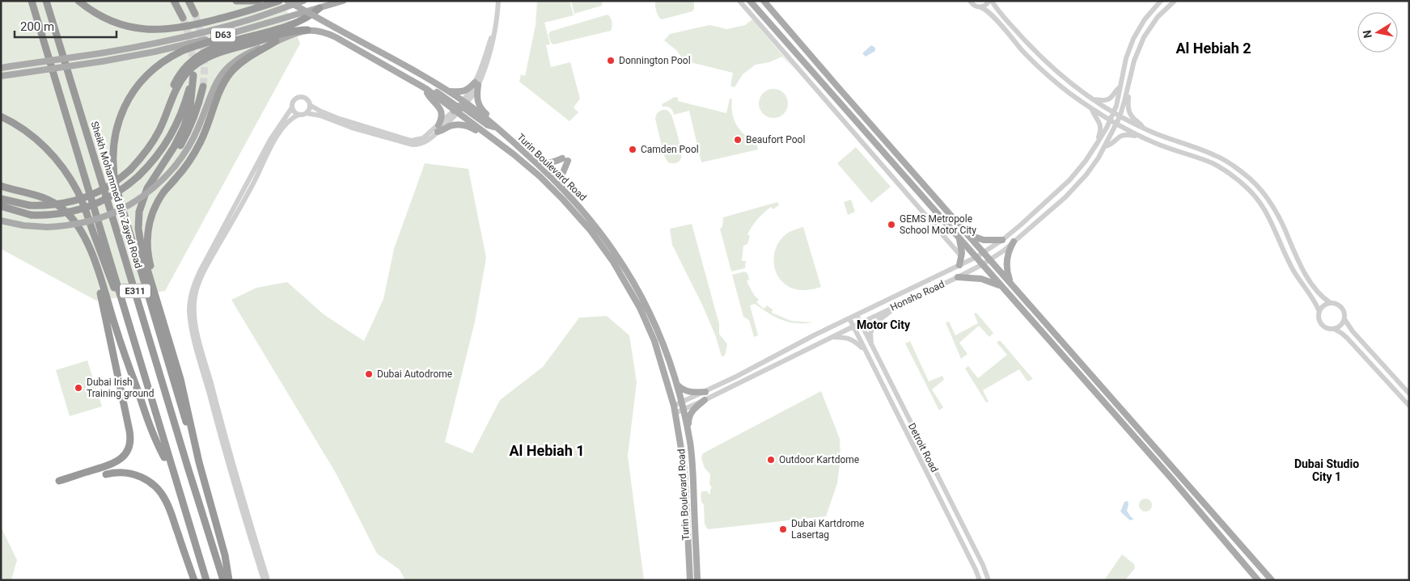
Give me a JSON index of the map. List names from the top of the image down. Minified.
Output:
{"streets":{"highway":["Sheikh Mohammed Bin Zayed Road","E311"],"main road":["D63","Turin Boulevard Road"],"street":["Honsho Road","Detroit Road"]},"crossings":[["Turin Boulevard Road","Honsho Road"],["Honsho Road","Detroit Road"]],"districts":["Al Hebiah 2","Motor City","Al Hebiah 1","Dubai Studio City 1"],"places":["Donnington Pool","Beaufort Pool","Camden Pool","GEMS Metropole School Motor City","Dubai Autodrome","Dubai Irish Training ground","Outdoor Kartdome","Dubai Kartdrome Lasertag"],"scale_bar":"200 m","north":"left"}
